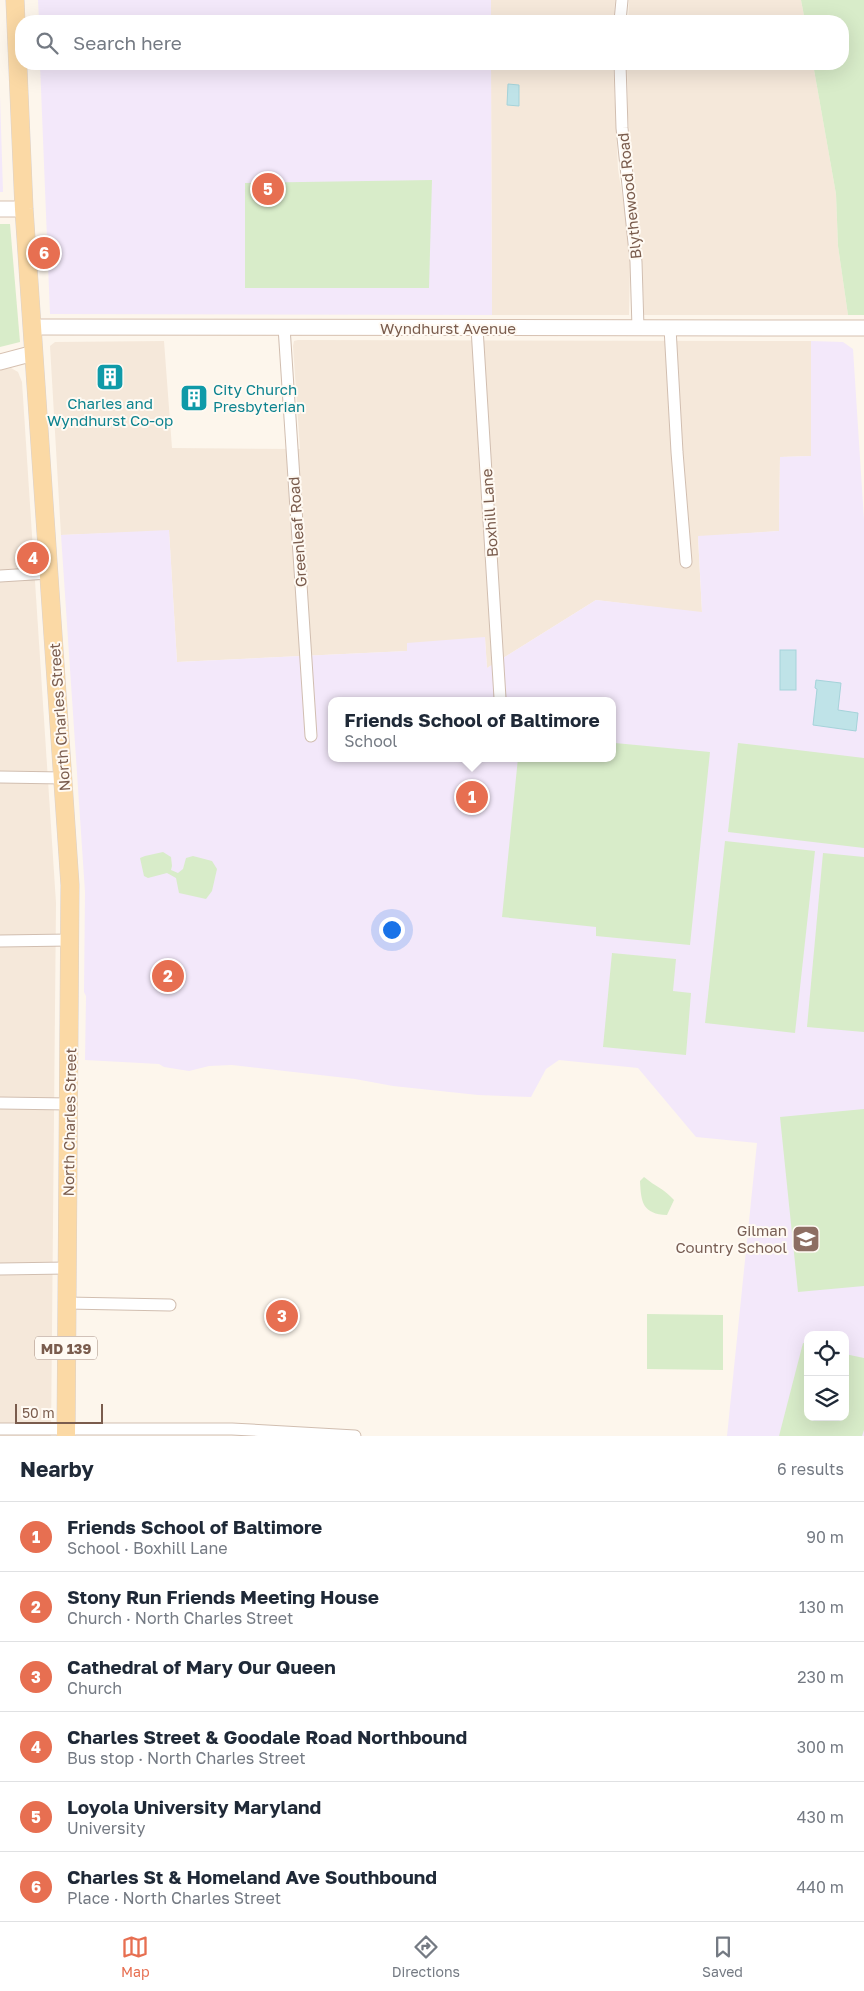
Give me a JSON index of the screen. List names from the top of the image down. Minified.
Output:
{"streets":{"main road":["North Charles Street","MD 139"],"street":["Blythewood Road","Wyndhurst Avenue","Boxhill Lane","Greenleaf Road"]},"crossings":[["Blythewood Road","Wyndhurst Avenue"],["Wyndhurst Avenue","Boxhill Lane"],["Wyndhurst Avenue","Greenleaf Road"],["Wyndhurst Avenue","North Charles Street"]],"places":{"building":["Charles and Wyndhurst Co-op","City Church Presbyterian"],"school or university":["Gilman Country School"]},"scale_bar":"50 m","page":{"search":"Search here","pins":["5","6","4","1","2","3"],"popup":["Friends School of Baltimore","School"],"scale":"50 m","heading":["Nearby","6 results"],"list":[{"mark":"1","name":"Friends School of Baltimore","note":"School · Boxhill Lane","value":"90 m"},{"mark":"2","name":"Stony Run Friends Meeting House","note":"Church · North Charles Street","value":"130 m"},{"mark":"3","name":"Cathedral of Mary Our Queen","note":"Church","value":"230 m"},{"mark":"4","name":"Charles Street & Goodale Road Northbound","note":"Bus stop · North Charles Street","value":"300 m"},{"mark":"5","name":"Loyola University Maryland","note":"University","value":"430 m"},{"mark":"6","name":"Charles St & Homeland Ave Southbound","note":"Place · North Charles Street","value":"440 m"}],"nav":["Map","Directions","Saved"]}}
